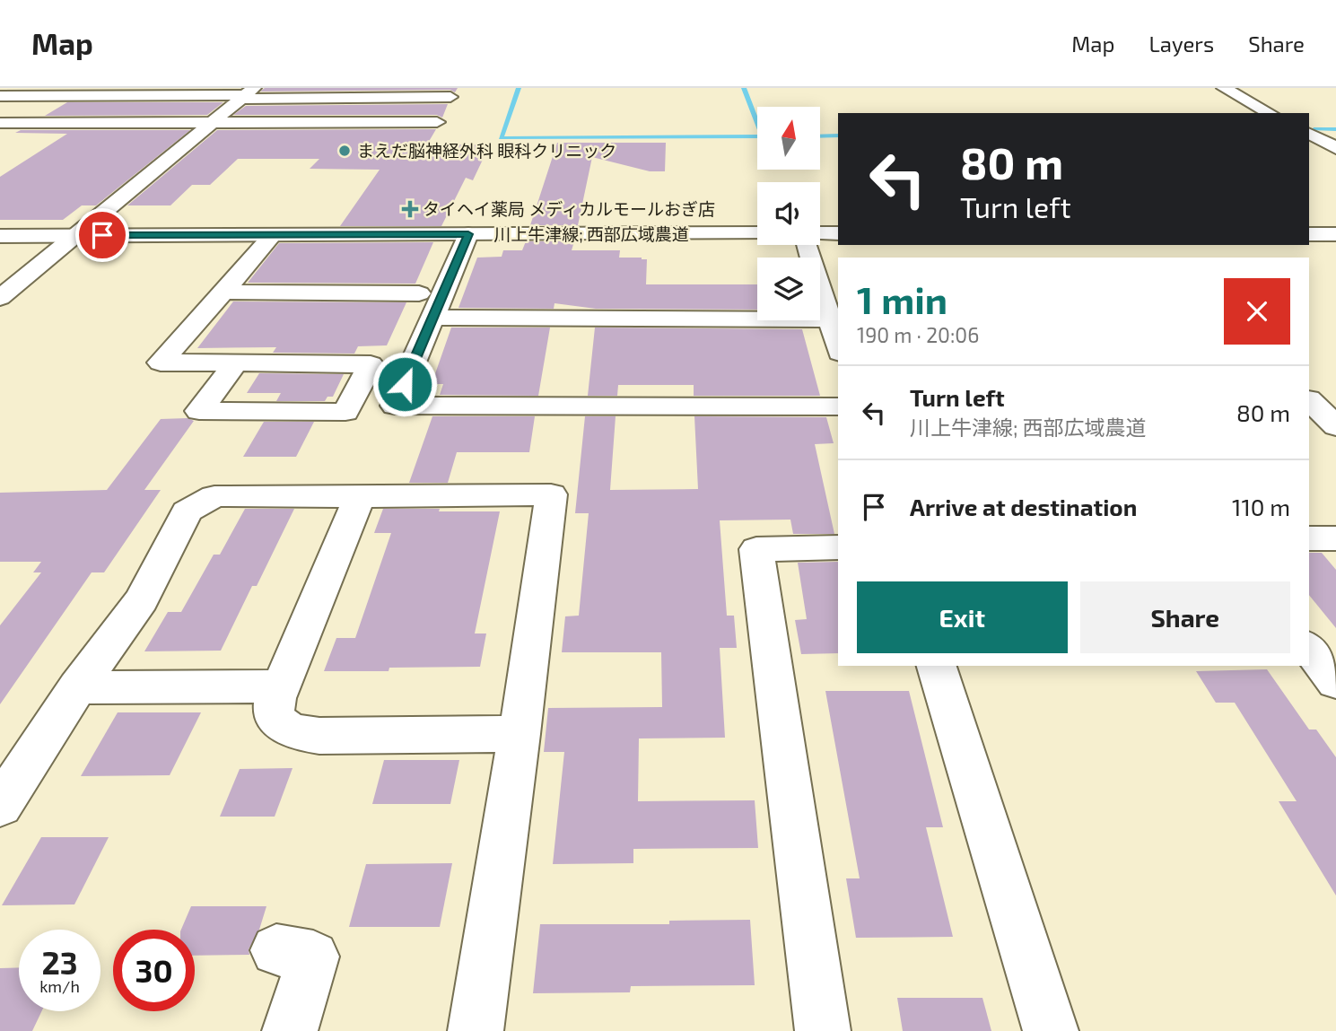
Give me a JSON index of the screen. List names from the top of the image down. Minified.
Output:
{"streets":{"street":["川上牛津線; 西部広域農道"]},"places":{"other":["まえだ脳神経外科 眼科クリニック"],"health":["タイヘイ薬局 メディカルモールおぎ店"]},"north":"top","page":{"header":"Map","nav":["Map","Layers","Share"],"turn":["80 m","Turn left"],"heading":["1 min","190 m · 20:06"],"list":[{"name":"Turn left","note":"川上牛津線; 西部広域農道","value":"80 m"},{"name":"Arrive at destination","value":"110 m"}],"buttons":["Exit","Share"],"speed":"23 km/h","limit":"30"}}
